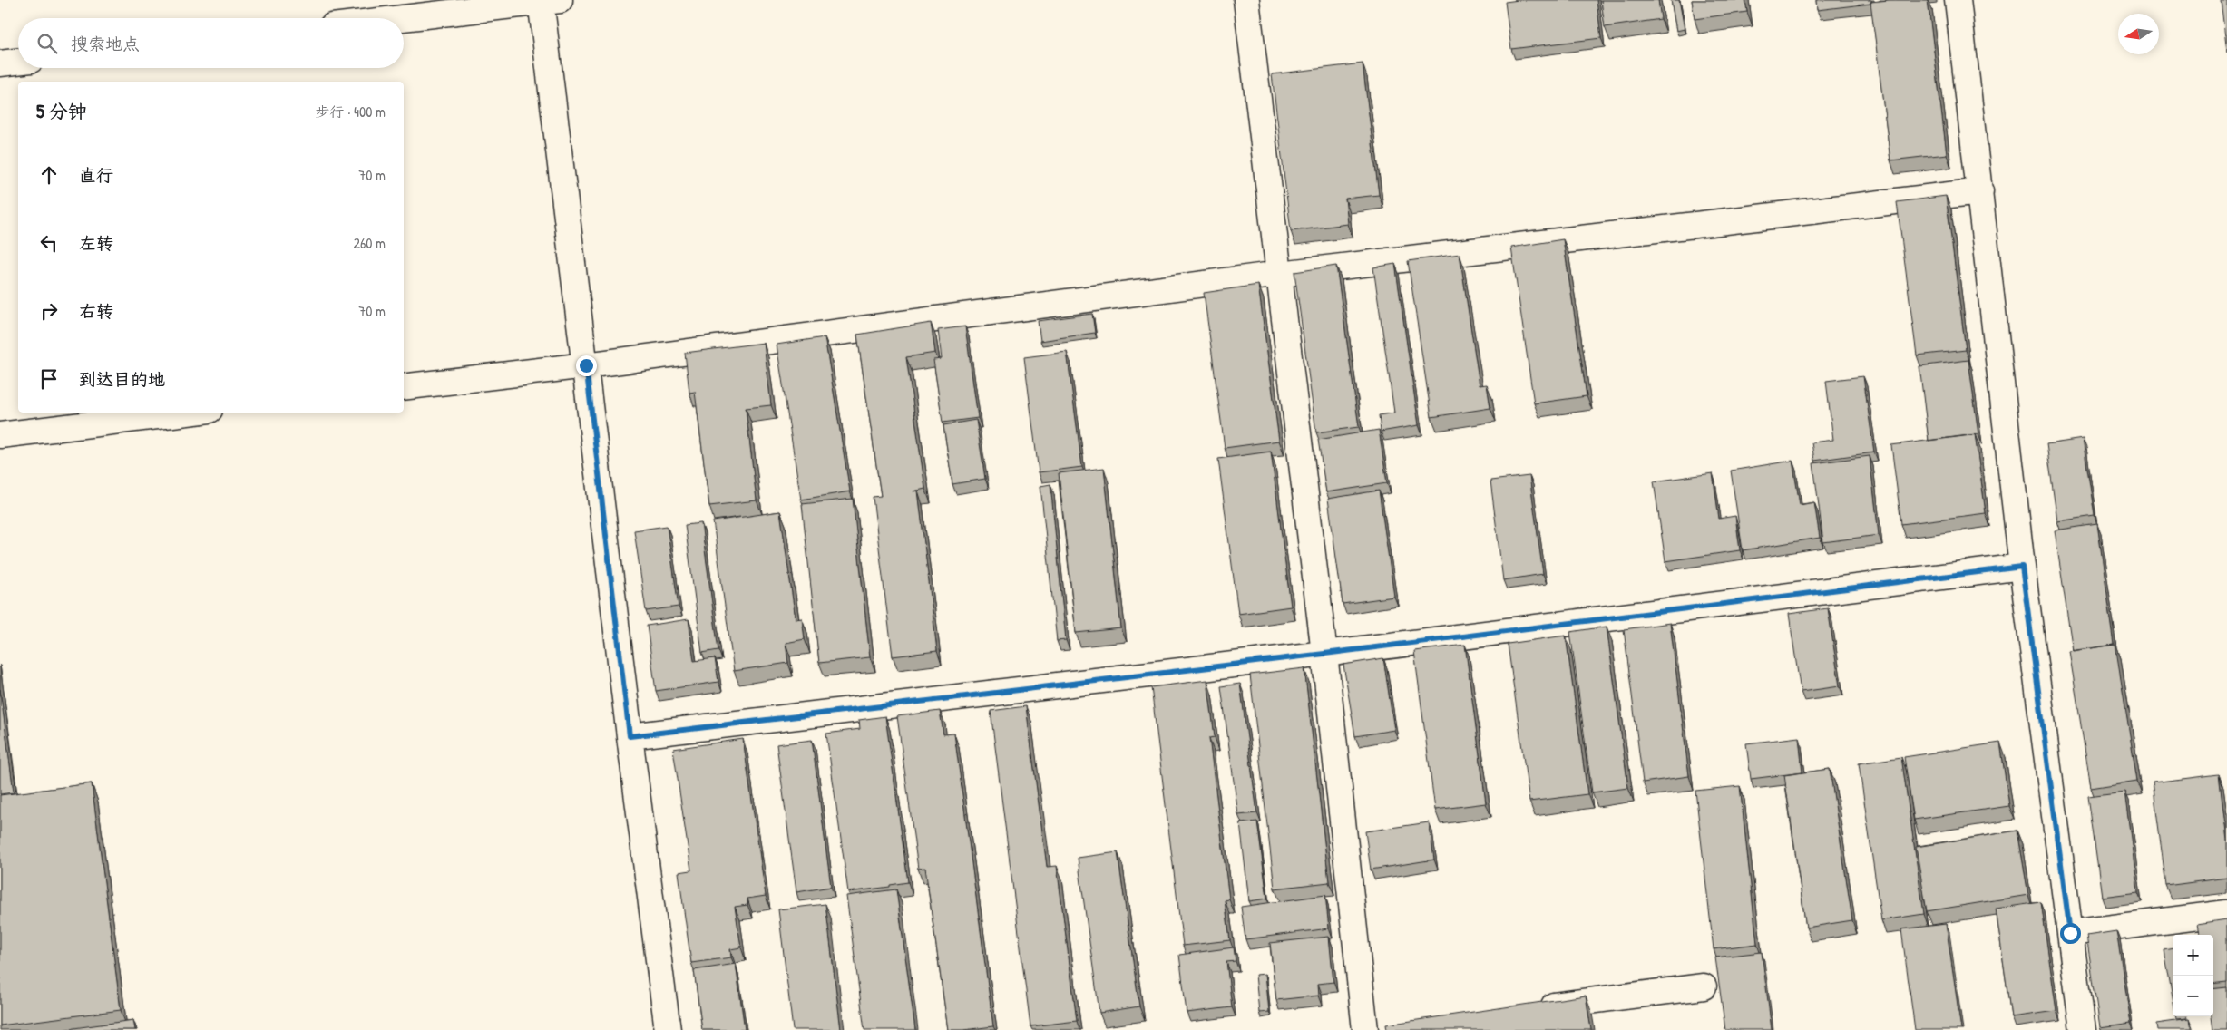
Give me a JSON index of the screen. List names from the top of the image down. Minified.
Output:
{"north":"left","page":{"search":"搜索地点","heading":["5 分钟","步行 · 400 m"],"list":[["直行","70 m"],["左转","260 m"],["右转","70 m"],"到达目的地"],"map_buttons":["+","−"]}}
